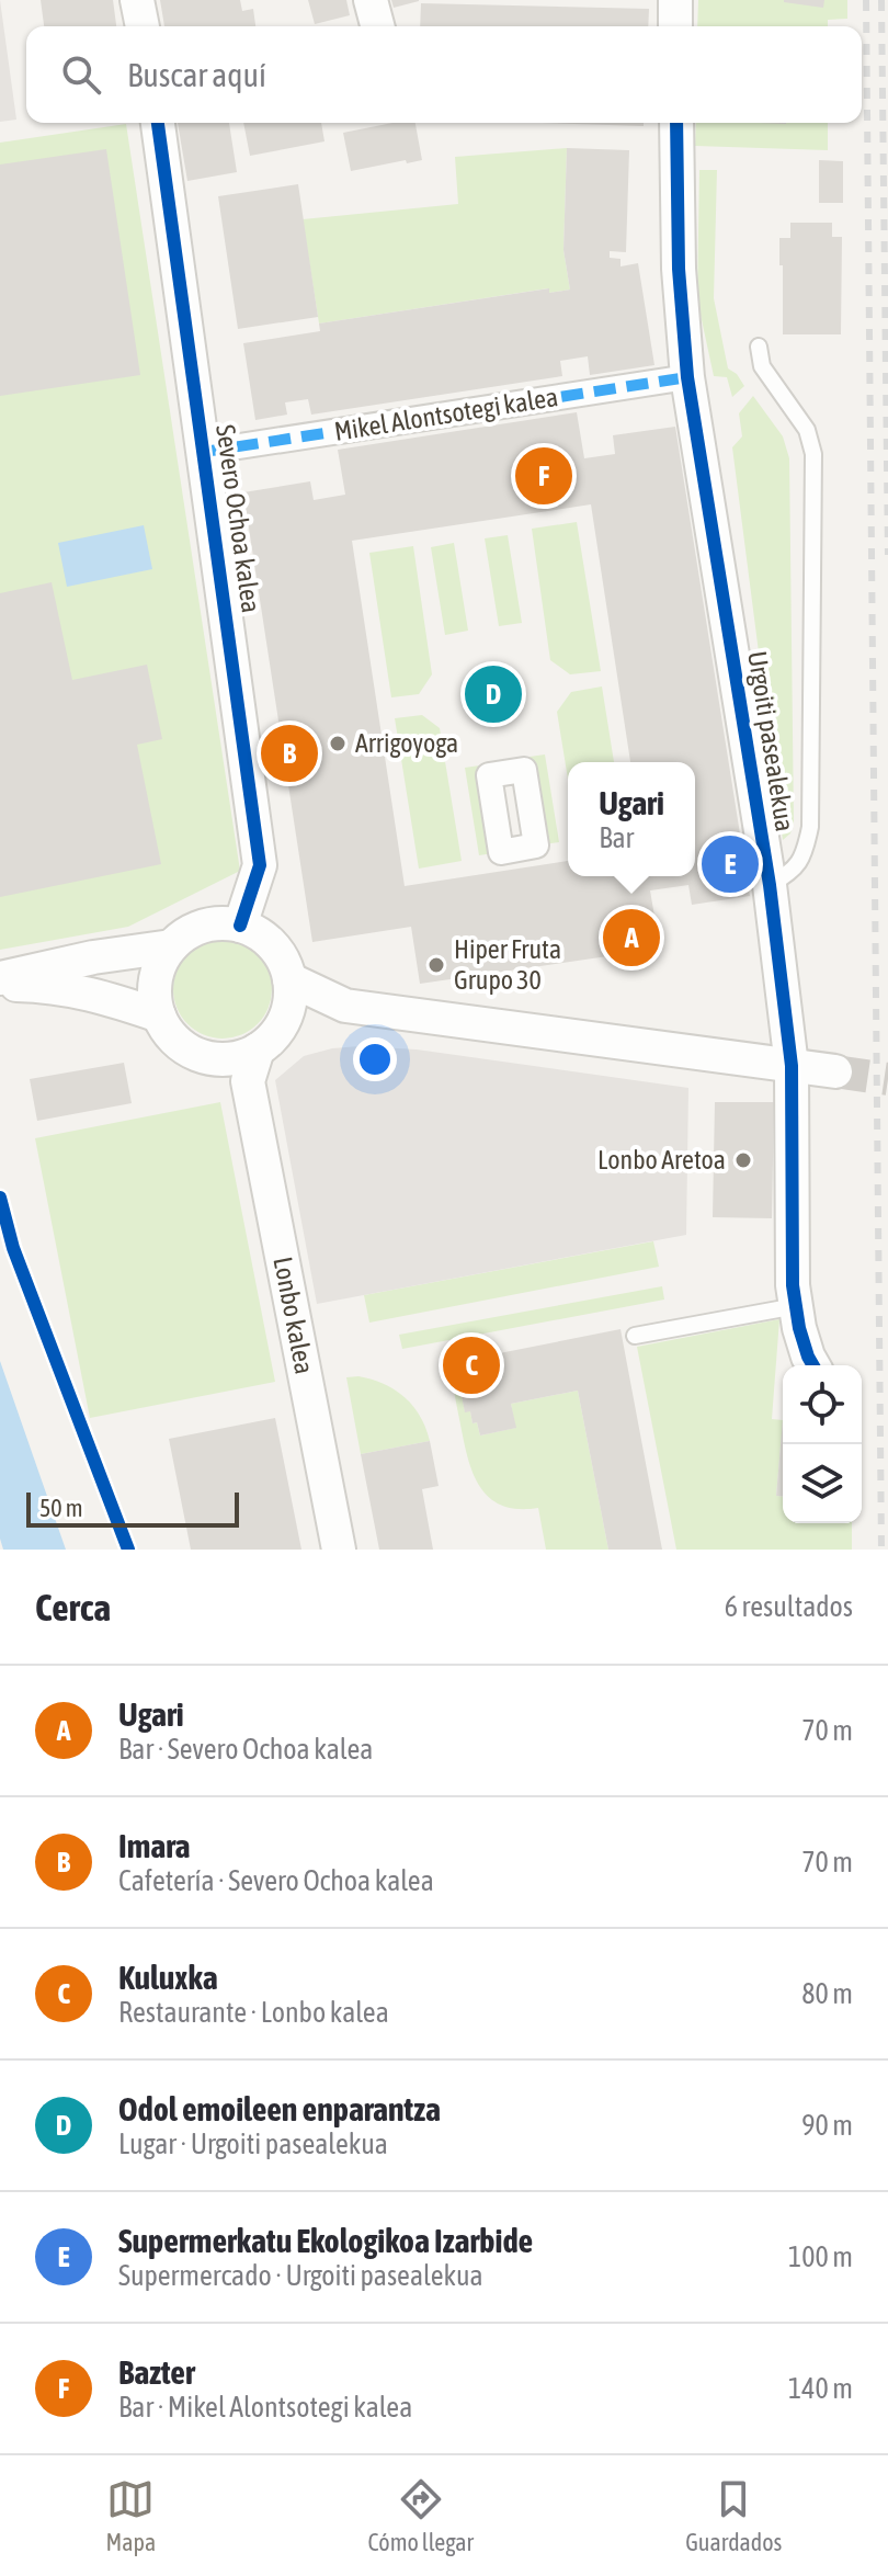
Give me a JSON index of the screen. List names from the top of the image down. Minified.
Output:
{"streets":{"street":["Mikel Alontsotegi kalea","Severo Ochoa kalea","Urgoiti pasealekua","Lonbo kalea"]},"crossings":[["Mikel Alontsotegi kalea","Severo Ochoa kalea"],["Mikel Alontsotegi kalea","Urgoiti pasealekua"],["Severo Ochoa kalea","Lonbo kalea"]],"places":["Arrigoyoga","Hiper Fruta Grupo 30","Lonbo Aretoa"],"scale_bar":"50 m","page":{"search":"Buscar aquí","pins":["F","D","B","E","A","C"],"popup":["Ugari","Bar"],"scale":"50 m","heading":["Cerca","6 resultados"],"list":[{"mark":"A","name":"Ugari","note":"Bar · Severo Ochoa kalea","value":"70 m"},{"mark":"B","name":"Imara","note":"Cafetería · Severo Ochoa kalea","value":"70 m"},{"mark":"C","name":"Kuluxka","note":"Restaurante · Lonbo kalea","value":"80 m"},{"mark":"D","name":"Odol emoileen enparantza","note":"Lugar · Urgoiti pasealekua","value":"90 m"},{"mark":"E","name":"Supermerkatu Ekologikoa Izarbide","note":"Supermercado · Urgoiti pasealekua","value":"100 m"},{"mark":"F","name":"Bazter","note":"Bar · Mikel Alontsotegi kalea","value":"140 m"}],"nav":["Mapa","Cómo llegar","Guardados"]}}
